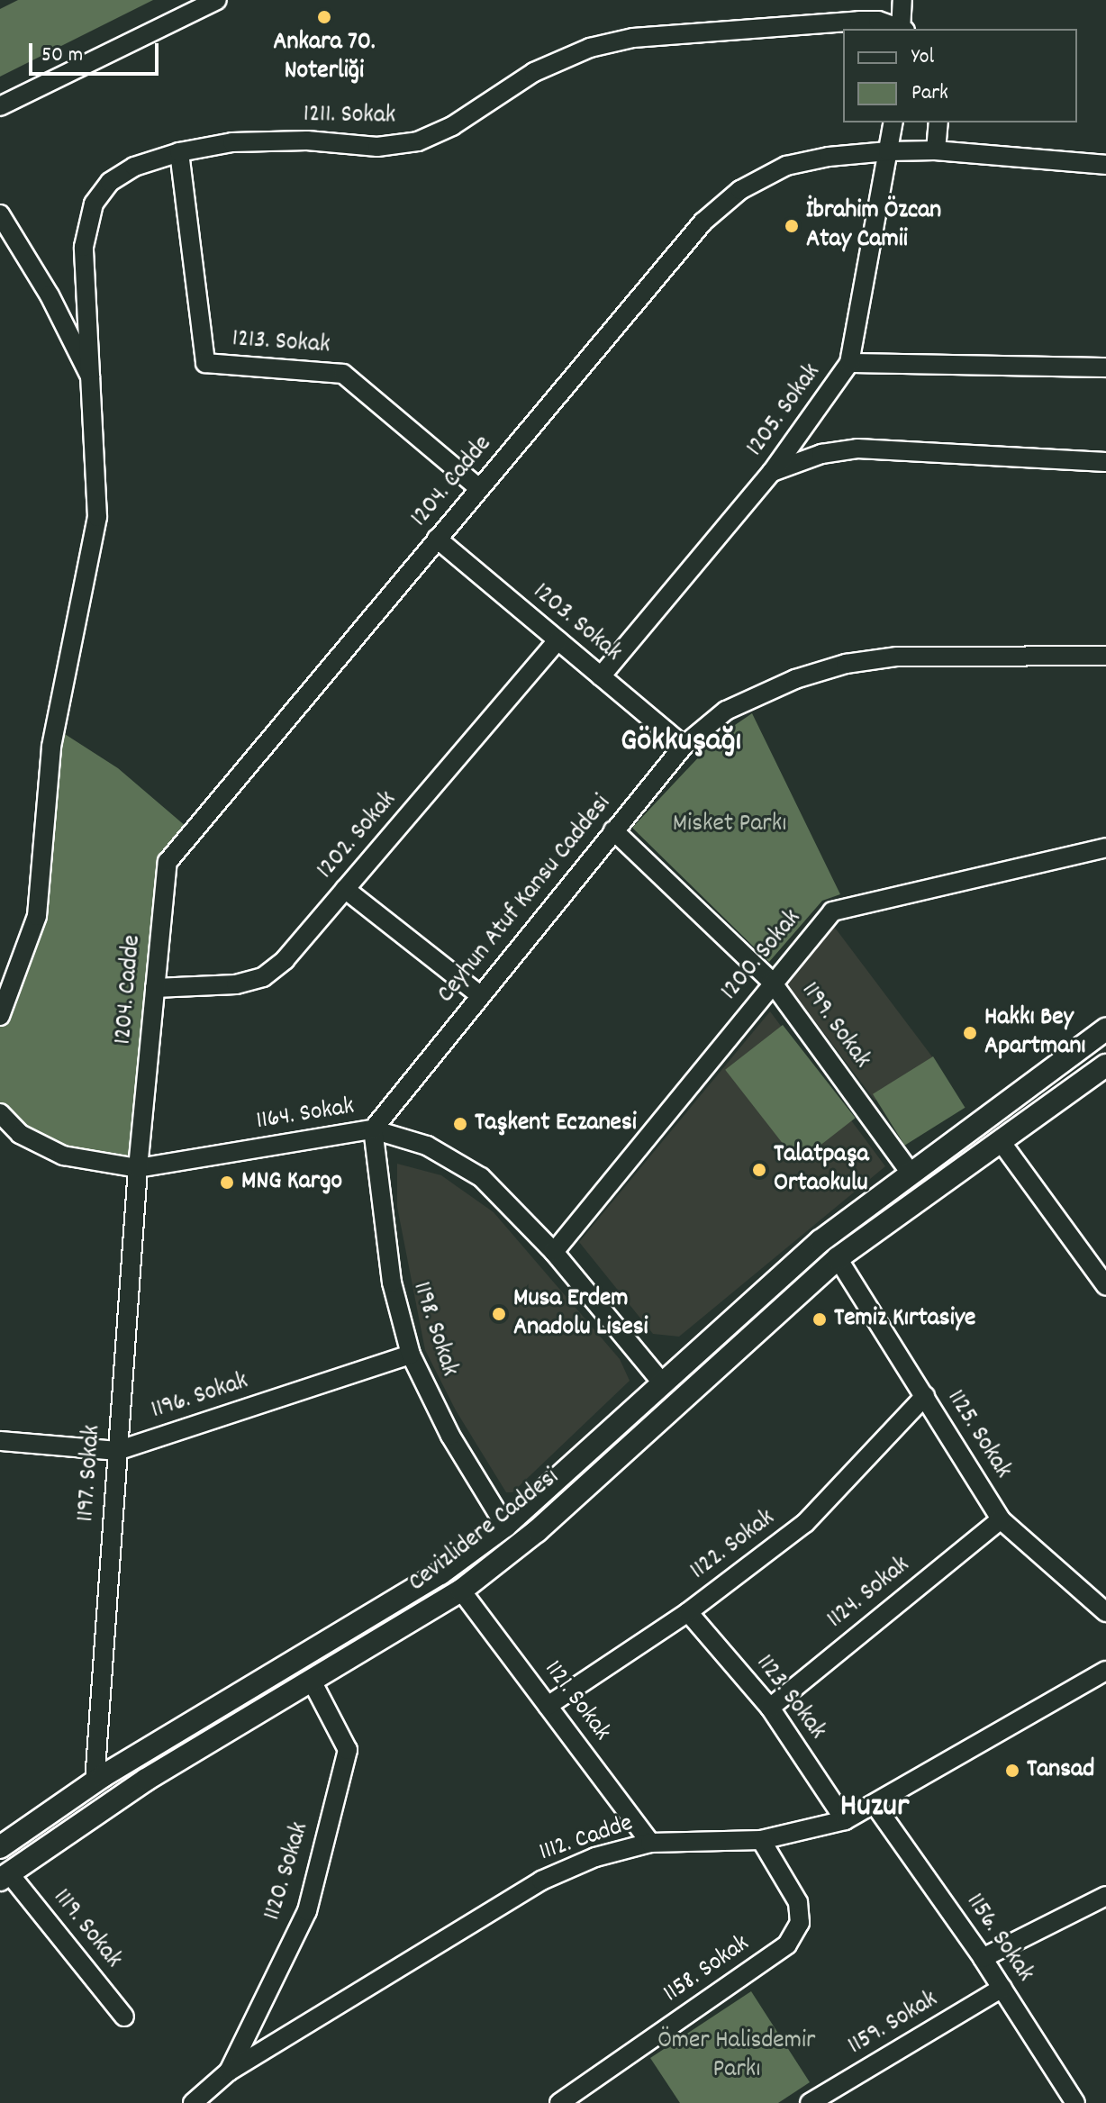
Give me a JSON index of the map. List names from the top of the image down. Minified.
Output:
{"streets":{"main road":["Cevizlidere Caddesi"],"street":["1211. Sokak","1213. Sokak","1205. Sokak","1204. Cadde","1203. Sokak","1202. Sokak","Ceyhun Atuf Kansu Caddesi","1200. Sokak","1199. Sokak","1164. Sokak","1198. Sokak","1196. Sokak","1125. Sokak","1197. Sokak","1122. Sokak","1124. Sokak","1123. Sokak","1121. Sokak","1112. Cadde","1120. Sokak","1119. Sokak","1156. Sokak","1158. Sokak","1159. Sokak"]},"crossings":[["1211. Sokak","1213. Sokak"],["1213. Sokak","1204. Cadde"],["1205. Sokak","1204. Cadde"],["1205. Sokak","1203. Sokak"],["1204. Cadde","1203. Sokak"],["1204. Cadde","1202. Sokak"],["1204. Cadde","1164. Sokak"],["1204. Cadde","1197. Sokak"],["1203. Sokak","1202. Sokak"],["1203. Sokak","Ceyhun Atuf Kansu Caddesi"],["Ceyhun Atuf Kansu Caddesi","1199. Sokak"],["Ceyhun Atuf Kansu Caddesi","1164. Sokak"],["Ceyhun Atuf Kansu Caddesi","1198. Sokak"],["1200. Sokak","1199. Sokak"],["1200. Sokak","1164. Sokak"],["1199. Sokak","Cevizlidere Caddesi"],["1164. Sokak","1198. Sokak"],["1164. Sokak","1197. Sokak"],["1164. Sokak","Cevizlidere Caddesi"],["1198. Sokak","1196. Sokak"],["1198. Sokak","Cevizlidere Caddesi"],["1196. Sokak","1197. Sokak"],["1125. Sokak","Cevizlidere Caddesi"],["1125. Sokak","1122. Sokak"],["1125. Sokak","1124. Sokak"],["1197. Sokak","Cevizlidere Caddesi"],["Cevizlidere Caddesi","1121. Sokak"],["Cevizlidere Caddesi","1120. Sokak"],["Cevizlidere Caddesi","1119. Sokak"],["1122. Sokak","1123. Sokak"],["1122. Sokak","1121. Sokak"],["1124. Sokak","1123. Sokak"],["1123. Sokak","1112. Cadde"],["1121. Sokak","1112. Cadde"],["1112. Cadde","1120. Sokak"],["1112. Cadde","1156. Sokak"],["1112. Cadde","1158. Sokak"],["1156. Sokak","1159. Sokak"]],"districts":["Gökkuşağı","Huzur"],"parks":["Misket Parkı","Ömer Halisdemir Parkı"],"places":["Ankara 70. Noterliği","İbrahim Özcan Atay Camii","Hakkı Bey Apartmanı","Taşkent Eczanesi","Talatpaşa Ortaokulu","MNG Kargo","Musa Erdem Anadolu Lisesi","Temiz Kırtasiye","Tansad"],"legend":["Yol","Park"],"scale_bar":"50 m"}
